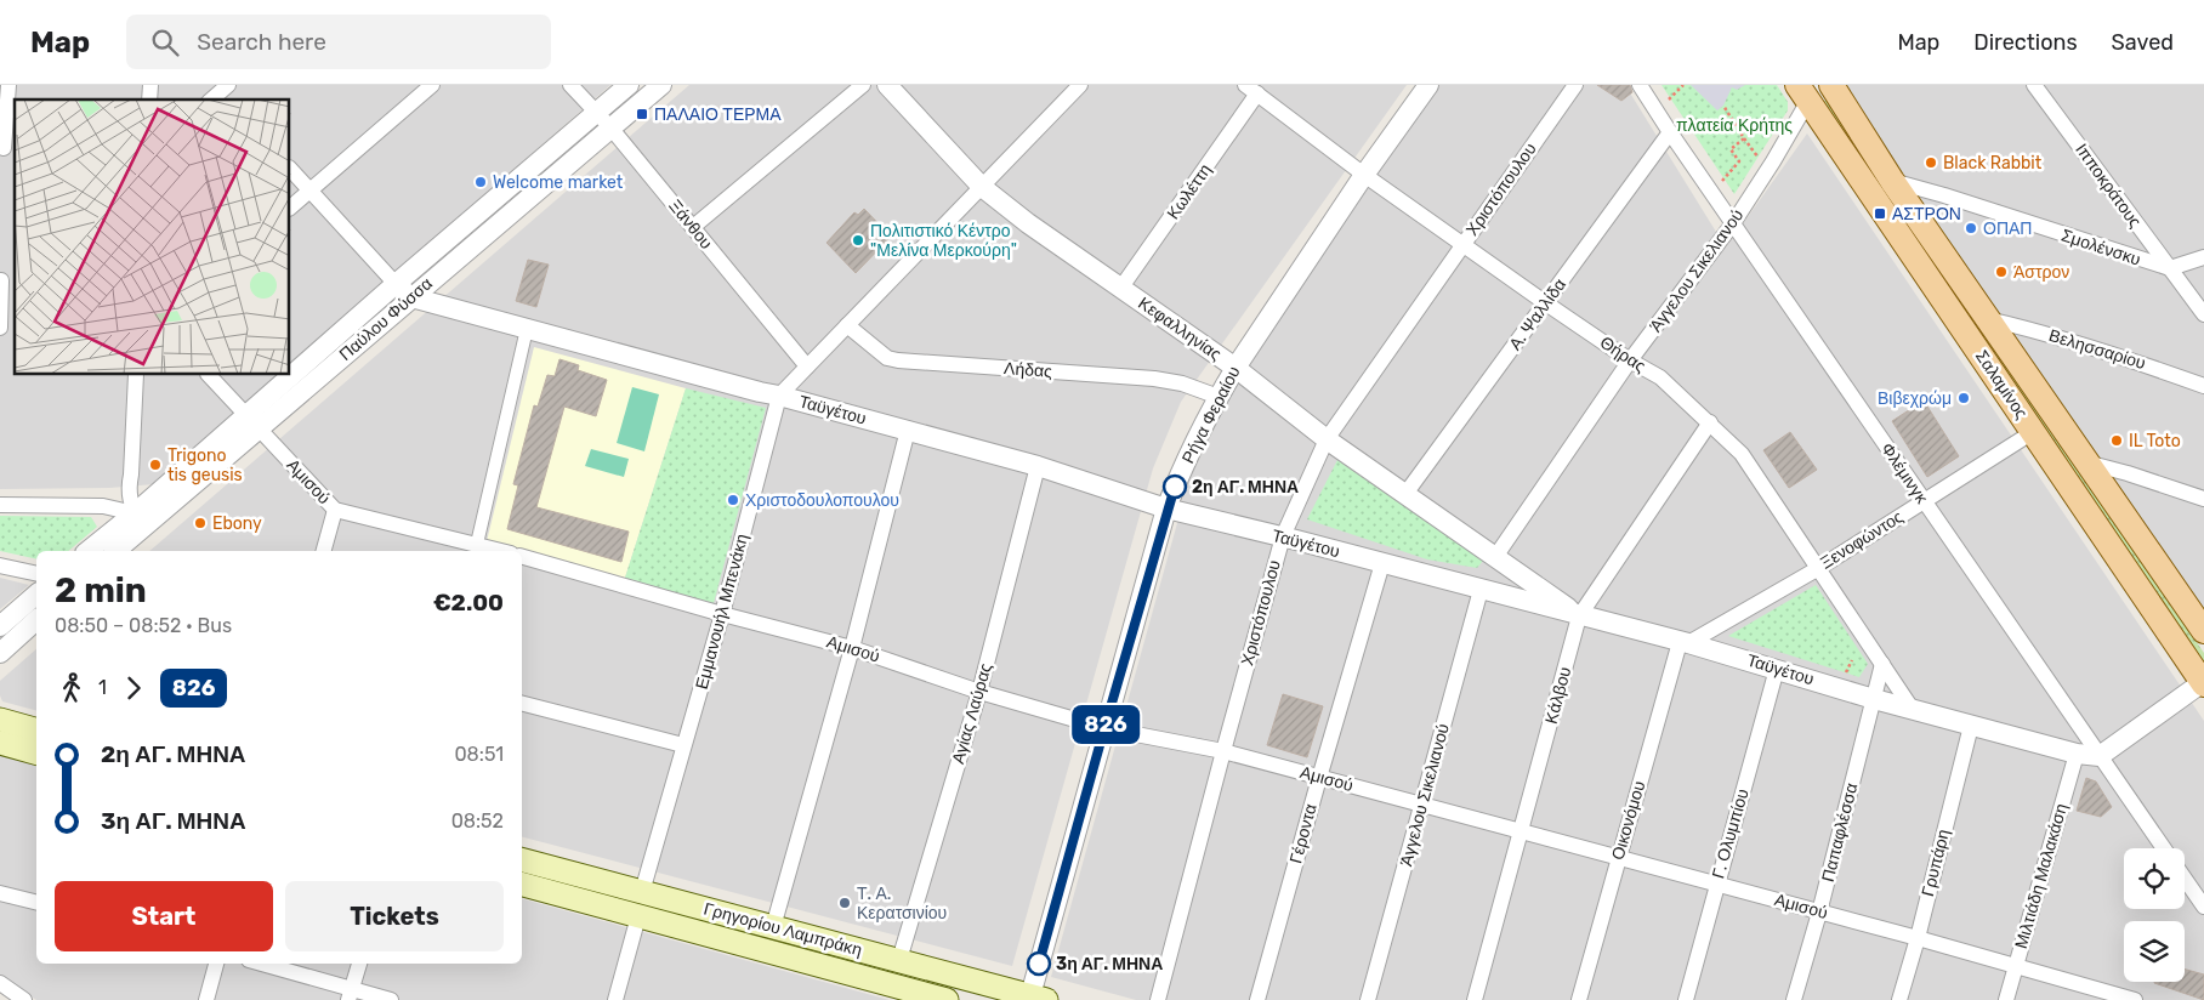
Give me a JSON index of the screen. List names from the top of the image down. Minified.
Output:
{"streets":{"main road":["Σαλαμίνος","Γρηγορίου Λαμπράκη"],"street":["Ιπποκράτους","Χριστόπουλου","Κωλέττη","Ξάνθου","Σμολένσκυ","Άγγελου Σικελιανού","Α. Ψαλλίδα","Παύλου Φύσσα","Κεφαλληνίας","Βελησσαρίου","Θήρας","Λήδας","Ταϋγέτου","Ρήγα Φεραίου","Φλέμινγκ","Αμισού","Ξενοφώντος","Εμμανουήλ Μπενάκη","Κάλβου","Αγίας Λαύρας","Οικονόμου","Παπαφλέσσα","Γέροντα","Γ. Ολυμπίου","Γρυπάρη","Μιλτιάδη Μαλακάση"]},"crossings":[["Ιπποκράτους","Σμολένσκυ"],["Χριστόπουλου","Κεφαλληνίας"],["Χριστόπουλου","Θήρας"],["Χριστόπουλου","Ταϋγέτου"],["Χριστόπουλου","Αμισού"],["Κωλέττη","Κεφαλληνίας"],["Κωλέττη","Θήρας"],["Ξάνθου","Παύλου Φύσσα"],["Ξάνθου","Εμμανουήλ Μπενάκη"],["Σμολένσκυ","Σαλαμίνος"],["Άγγελου Σικελιανού","Κεφαλληνίας"],["Άγγελου Σικελιανού","Θήρας"],["Άγγελου Σικελιανού","Σαλαμίνος"],["Άγγελου Σικελιανού","Ταϋγέτου"],["Άγγελου Σικελιανού","Φλέμινγκ"],["Άγγελου Σικελιανού","Αμισού"],["Α. Ψαλλίδα","Κεφαλληνίας"],["Α. Ψαλλίδα","Θήρας"],["Α. Ψαλλίδα","Φλέμινγκ"],["Παύλου Φύσσα","Ταϋγέτου"],["Παύλου Φύσσα","Αμισού"],["Κεφαλληνίας","Ταϋγέτου"],["Κεφαλληνίας","Ρήγα Φεραίου"],["Κεφαλληνίας","Εμμανουήλ Μπενάκη"],["Κεφαλληνίας","Κάλβου"],["Βελησσαρίου","Σαλαμίνος"],["Θήρας","Ταϋγέτου"],["Θήρας","Ρήγα Φεραίου"],["Θήρας","Ξενοφώντος"],["Θήρας","Κάλβου"],["Θήρας","Παπαφλέσσα"],["Λήδας","Ρήγα Φεραίου"],["Λήδας","Εμμανουήλ Μπενάκη"],["Σαλαμίνος","Ξενοφώντος"],["Ταϋγέτου","Ρήγα Φεραίου"],["Ταϋγέτου","Φλέμινγκ"],["Ταϋγέτου","Ξενοφώντος"],["Ταϋγέτου","Εμμανουήλ Μπενάκη"],["Ταϋγέτου","Κάλβου"],["Ταϋγέτου","Αγίας Λαύρας"],["Ταϋγέτου","Οικονόμου"],["Ταϋγέτου","Παπαφλέσσα"],["Ταϋγέτου","Γέροντα"],["Ταϋγέτου","Γ. Ολυμπίου"],["Ταϋγέτου","Γρυπάρη"],["Ταϋγέτου","Μιλτιάδη Μαλακάση"],["Ρήγα Φεραίου","Αμισού"],["Ρήγα Φεραίου","Γρηγορίου Λαμπράκη"],["Φλέμινγκ","Ξενοφώντος"],["Αμισού","Εμμανουήλ Μπενάκη"],["Αμισού","Κάλβου"],["Αμισού","Αγίας Λαύρας"],["Αμισού","Οικονόμου"],["Αμισού","Παπαφλέσσα"],["Αμισού","Γέροντα"],["Αμισού","Γ. Ολυμπίου"],["Αμισού","Γρυπάρη"],["Αμισού","Μιλτιάδη Μαλακάση"],["Ξενοφώντος","Οικονόμου"],["Εμμανουήλ Μπενάκη","Γρηγορίου Λαμπράκη"],["Αγίας Λαύρας","Γρηγορίου Λαμπράκη"]],"parks":["πλατεία Κρήτης"],"places":{"transit":["ΠΑΛΑΙΟ ΤΕΡΜΑ","ΑΣΤΡΟΝ"],"other":["Black Rabbit","Welcome market","ΟΠΑΠ","Πολιτιστικό Κέντρο \"Μελίνα Μερκούρη\"","Άστρον","Βιβεχρώμ","IL Toto","Trigono tis geusis","2η ΑΓ. ΜΗΝΑ","Χριστοδουλοπουλου","Ebony","Τ. Α. Κερατσινίου","3η ΑΓ. ΜΗΝΑ"]},"lines":["bus line 826"],"page":{"header":"Map","search":"Search here","nav":["Map","Directions","Saved"],"on_map":"826","heading":["2 min","08:50 – 08:52 · Bus","€2.00"],"legs":["1","826"],"list":[{"name":"2η ΑΓ. ΜΗΝΑ","value":"08:51"},{"name":"3η ΑΓ. ΜΗΝΑ","value":"08:52"}],"buttons":["Start","Tickets"]}}
